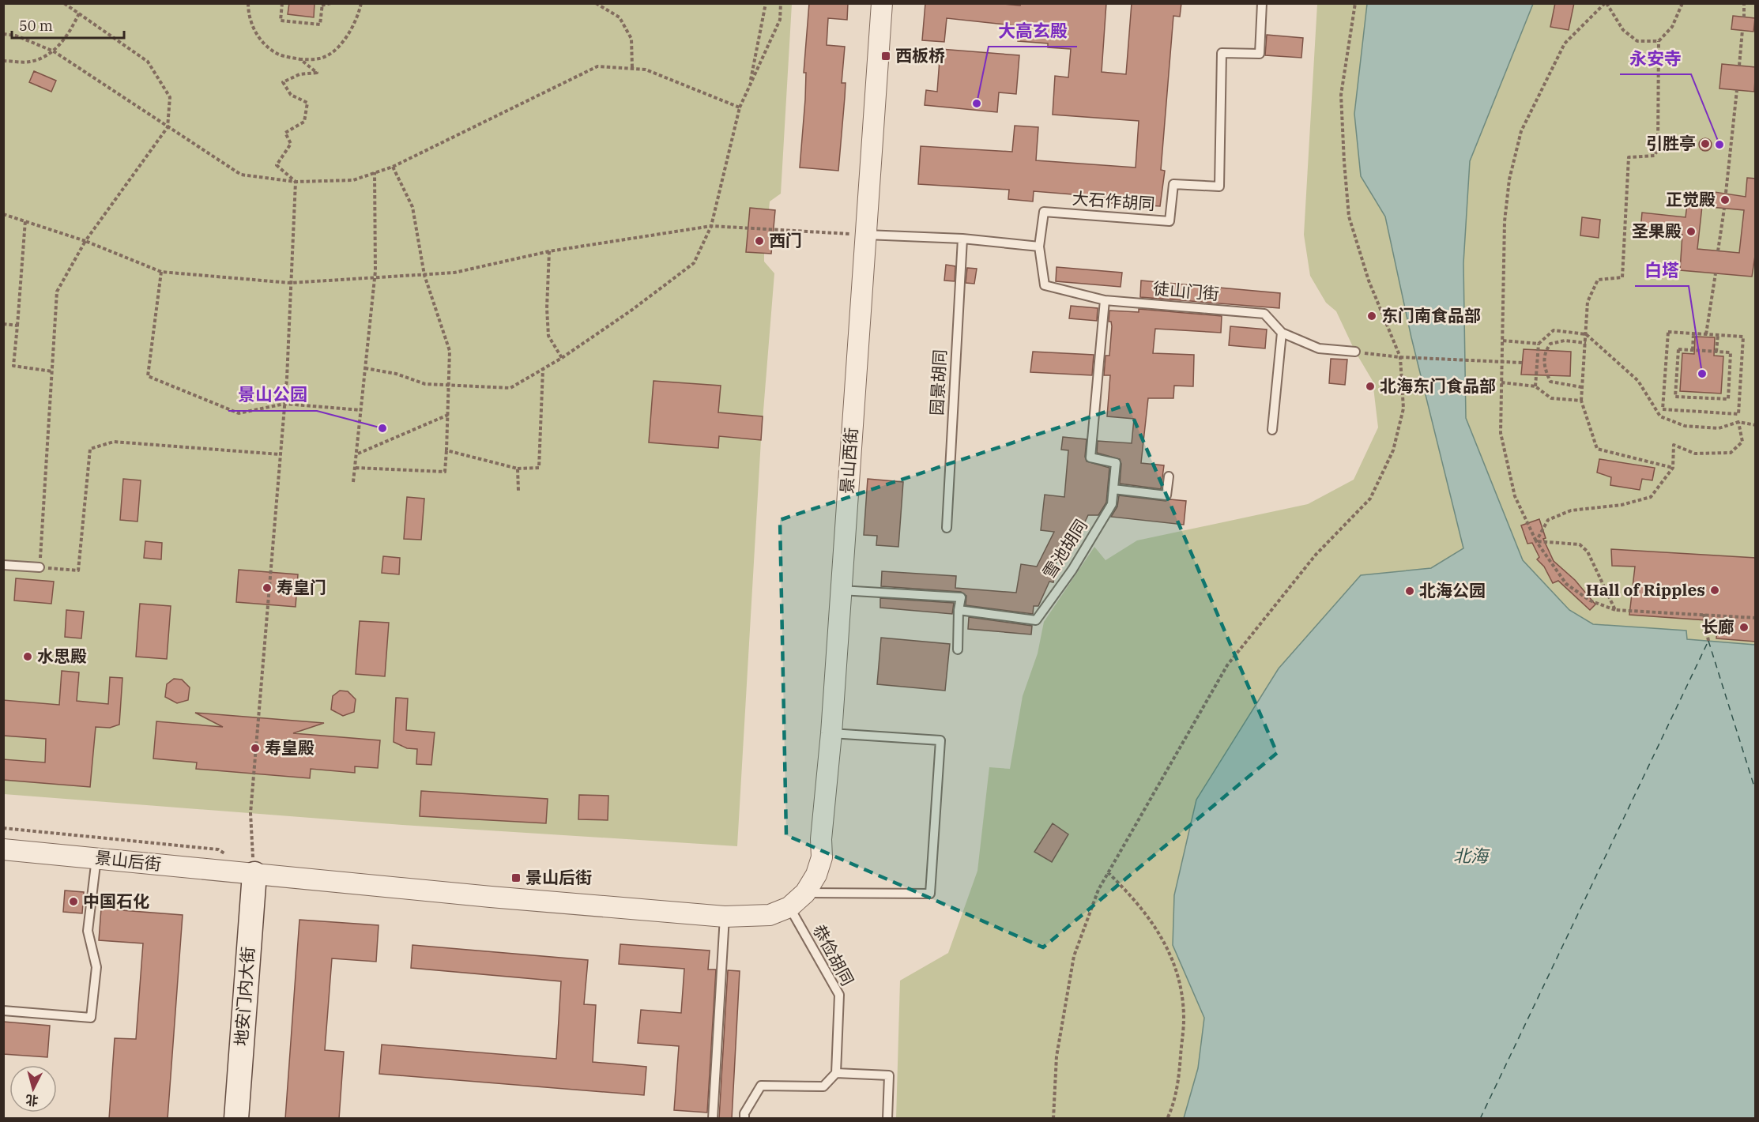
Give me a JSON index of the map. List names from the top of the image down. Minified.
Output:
{"streets":{"main road":["地安门内大街"],"street":["景山西街","景山后街"],"lane":["大石作胡同","徒山门街","园景胡同","雪池胡同","恭俭胡同"]},"crossings":[["大石作胡同","徒山门街"],["徒山门街","雪池胡同"],["景山西街","景山后街"],["景山西街","恭俭胡同"],["景山后街","恭俭胡同"],["景山后街","地安门内大街"]],"water":["北海"],"places":{"transit":["西板桥","景山后街"],"other":["大高玄殿","引胜亭","永安寺","正觉殿","圣果殿","西门","东门南食品部","白塔","北海东门食品部","景山公园","寿皇门","Hall of Ripples","北海公园","长廊","水思殿","寿皇殿","中国石化"]},"scale_bar":"50 m","north":"bottom"}
